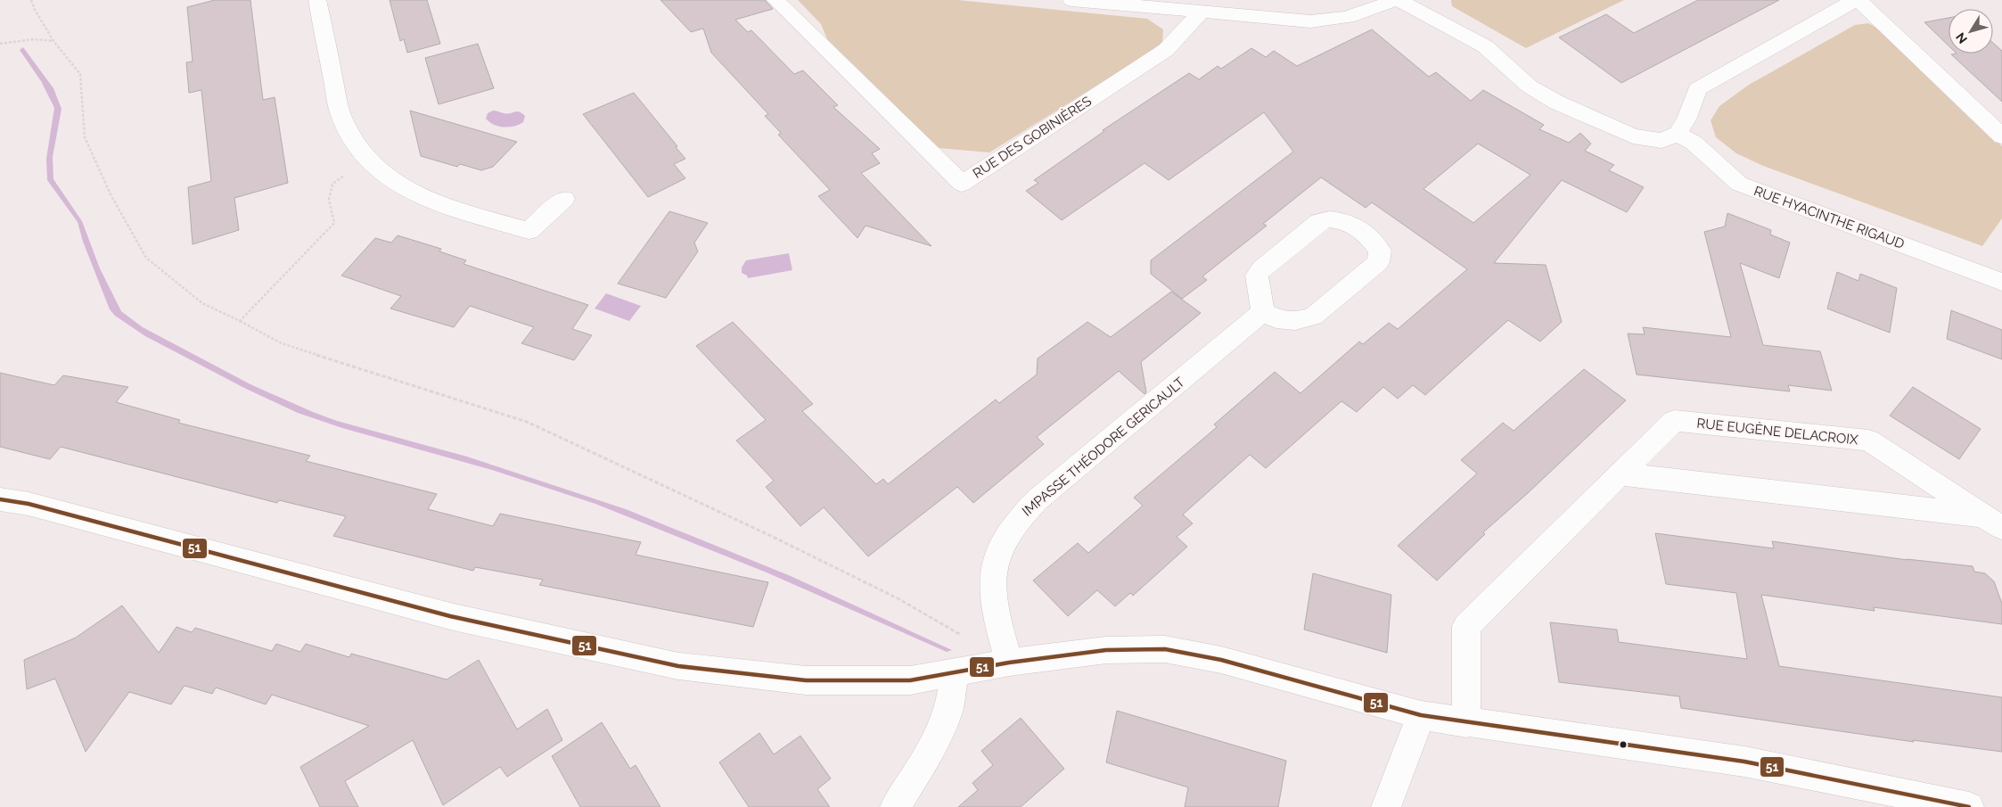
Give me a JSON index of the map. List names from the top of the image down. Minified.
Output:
{"streets":{"street":["RUE DES GOBINIÈRES","RUE HYACINTHE RIGAUD","RUE EUGÈNE DELACROIX","IMPASSE THÉODORE GERICAULT"]},"lines":["transit line 51"],"north":"bottom left"}
